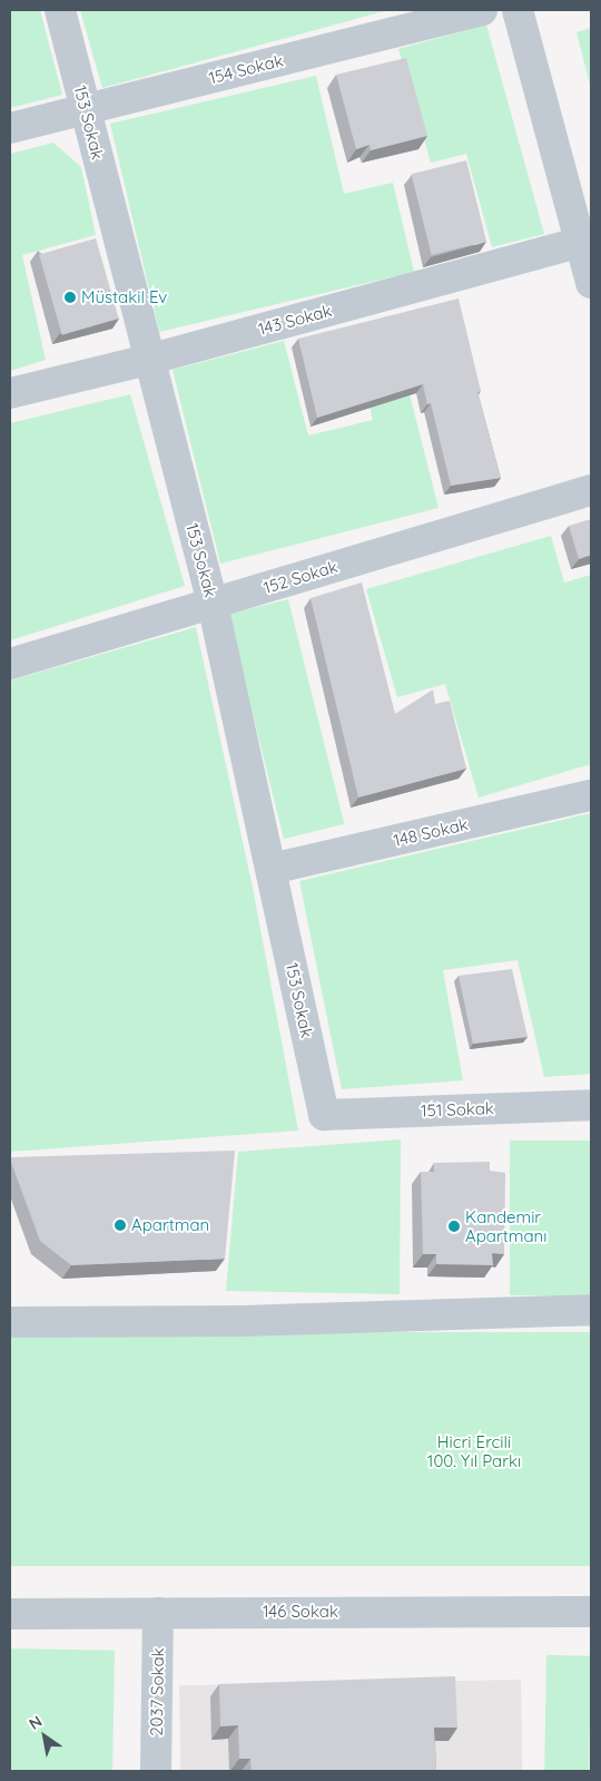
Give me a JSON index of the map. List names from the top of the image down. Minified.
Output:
{"streets":{"street":["154 Sokak","153 Sokak","143 Sokak","152 Sokak","148 Sokak","151 Sokak","146 Sokak","2037 Sokak"]},"crossings":[["154 Sokak","153 Sokak"],["153 Sokak","143 Sokak"],["153 Sokak","152 Sokak"],["153 Sokak","148 Sokak"],["153 Sokak","151 Sokak"],["146 Sokak","2037 Sokak"]],"parks":["Hicri Ercili 100. Yıl Parkı"],"places":["Müstakil Ev","Apartman","Kandemir Apartmanı"],"north":"top left"}
